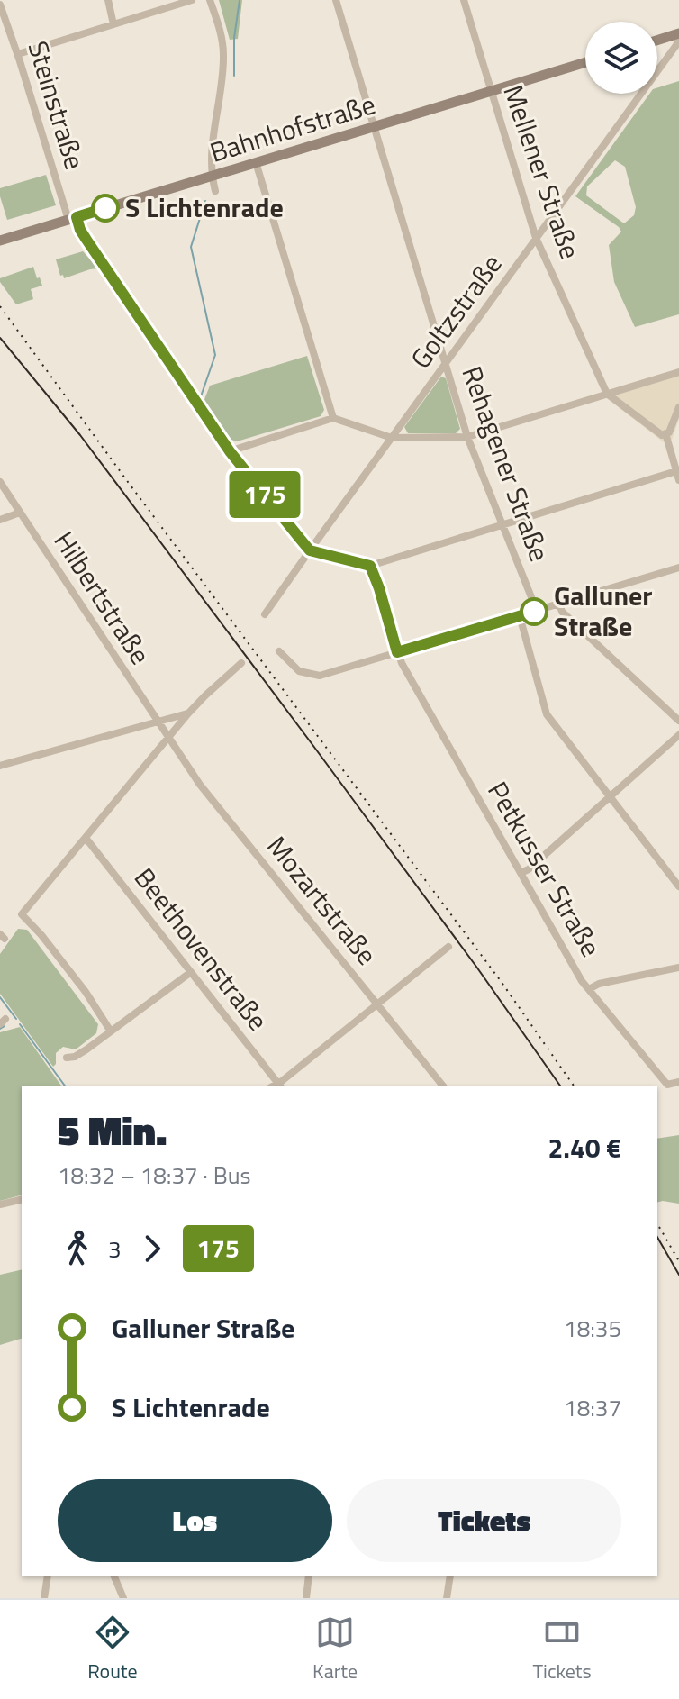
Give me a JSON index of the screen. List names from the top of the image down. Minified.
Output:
{"streets":{"street":["Steinstraße","Bahnhofstraße","Mellener Straße","Goltzstraße","Rehagener Straße","Hilbertstraße","Petkusser Straße","Mozartstraße","Beethovenstraße"]},"crossings":[["Steinstraße","Bahnhofstraße"],["Steinstraße","Goltzstraße"],["Bahnhofstraße","Mellener Straße"],["Bahnhofstraße","Rehagener Straße"],["Mellener Straße","Goltzstraße"],["Goltzstraße","Rehagener Straße"],["Hilbertstraße","Mozartstraße"]],"places":["S Lichtenrade","Galluner Straße"],"lines":["bus line 175"],"page":{"on_map":"175","heading":["5 Min.","18:32 – 18:37 · Bus","2.40 €"],"legs":["3","175"],"list":[{"name":"Galluner Straße","value":"18:35"},{"name":"S Lichtenrade","value":"18:37"}],"buttons":["Los","Tickets"],"tabs":["Route","Karte","Tickets"]}}
